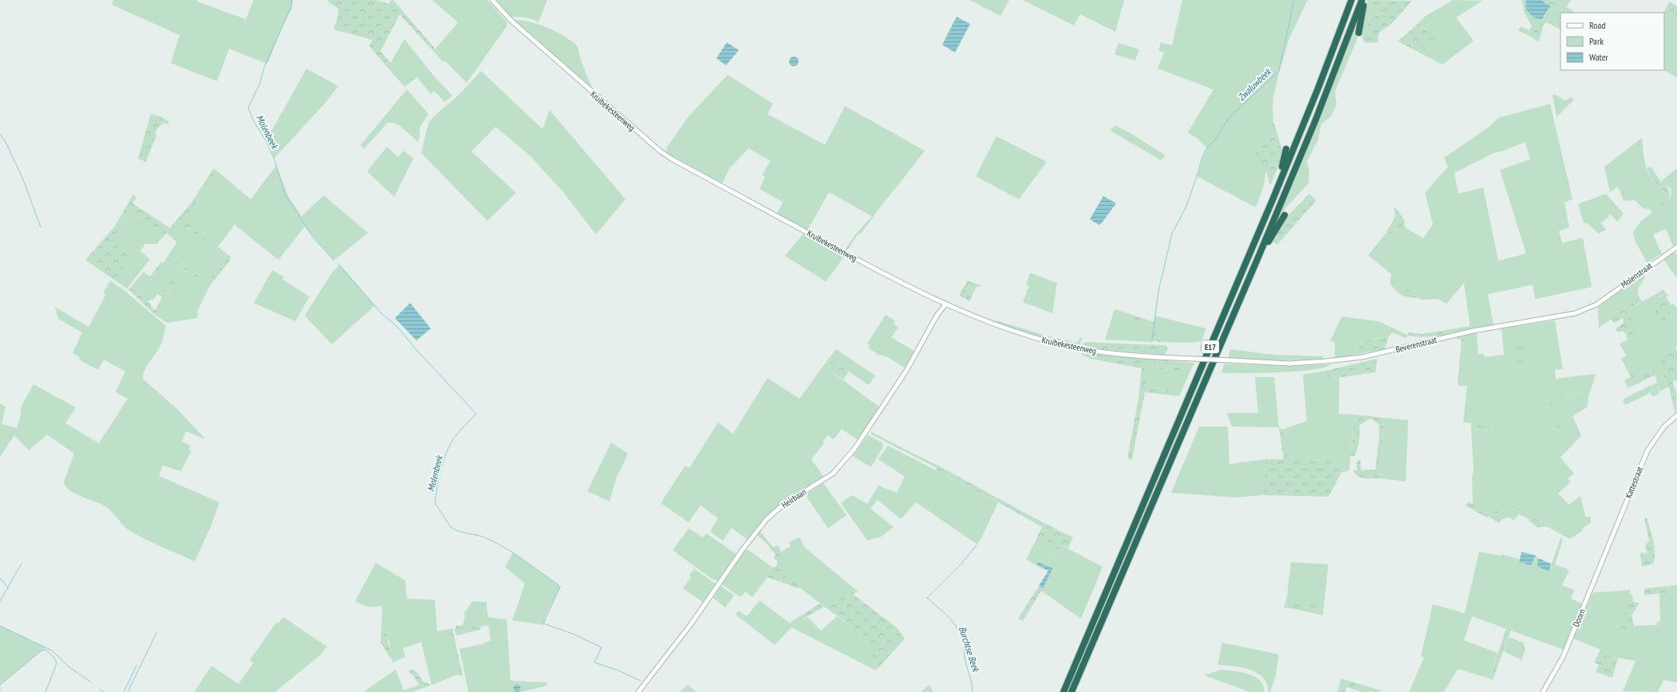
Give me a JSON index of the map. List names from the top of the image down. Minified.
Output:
{"streets":{"highway":["E17"],"street":["Kruibekesteenweg","Molenstraat","Beverenstraat","Kattestraat","Heirbaan","Doorn"]},"crossings":[["Kruibekesteenweg","Beverenstraat"],["Kruibekesteenweg","Heirbaan"],["Molenstraat","Beverenstraat"],["Kattestraat","Doorn"]],"water":["Zwaluwbeek","Molenbeek","Burchtse Beek"],"legend":["Road","Park","Water"]}
